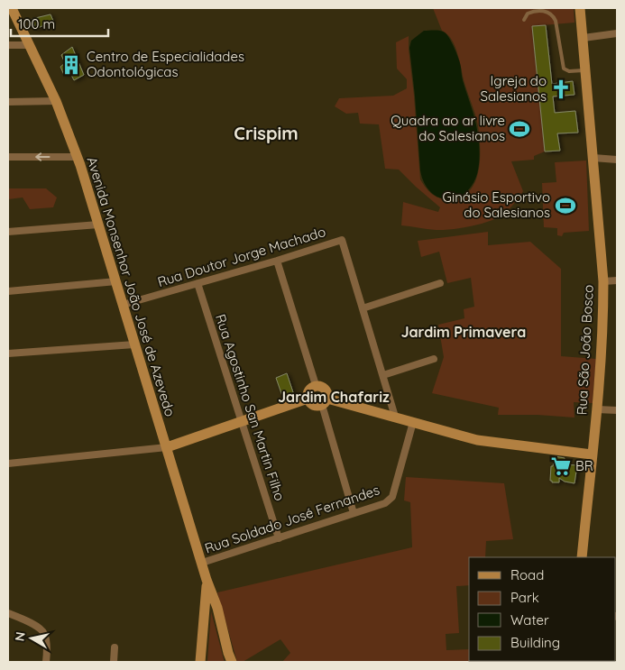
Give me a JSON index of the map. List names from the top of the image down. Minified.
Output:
{"streets":{"street":["Rua Doutor Jorge Machado","Avenida Monsenhor João José de Azevedo","Rua São João Bosco","Rua Agostinho San Martin Filho","Rua Soldado José Fernandes"]},"crossings":[["Rua Doutor Jorge Machado","Avenida Monsenhor João José de Azevedo"],["Rua Doutor Jorge Machado","Rua Agostinho San Martin Filho"],["Avenida Monsenhor João José de Azevedo","Rua Soldado José Fernandes"],["Rua Agostinho San Martin Filho","Rua Soldado José Fernandes"]],"districts":["Crispim","Jardim Primavera","Jardim Chafariz"],"places":{"building":["Centro de Especialidades Odontológicas"],"church":["Igreja do Salesianos"],"sports":["Quadra ao ar livre do Salesianos","Ginásio Esportivo do Salesianos"],"supermarket":["BR"]},"legend":["Road","Park","Water","Building"],"scale_bar":"100 m","north":"left"}
